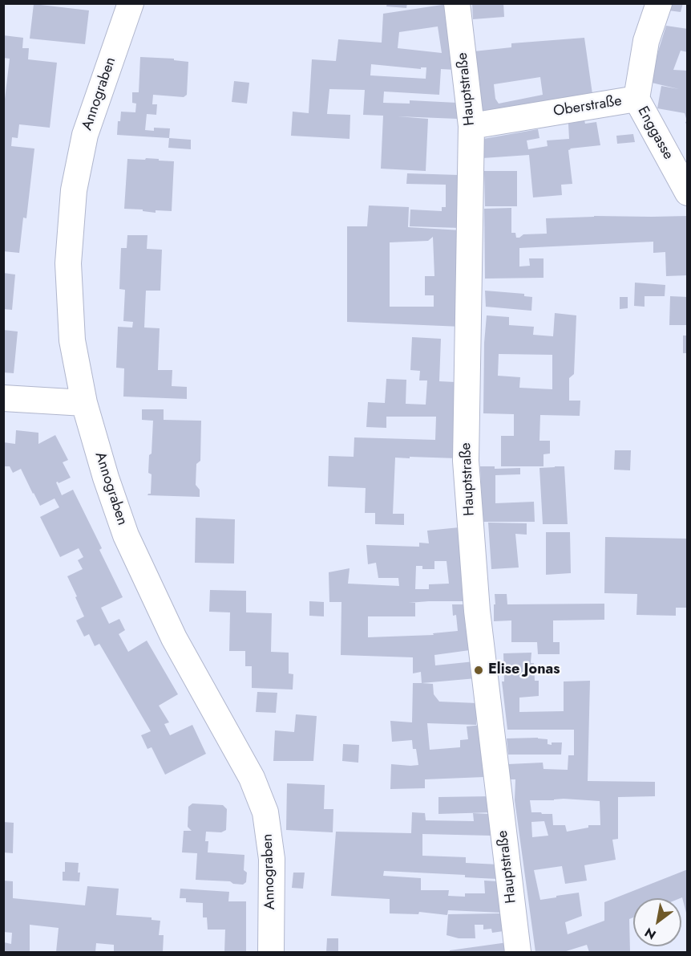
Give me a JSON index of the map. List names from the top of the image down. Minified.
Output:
{"streets":{"street":["Hauptstraße","Annograben","Oberstraße","Enggasse"]},"crossings":[["Hauptstraße","Oberstraße"],["Oberstraße","Enggasse"]],"places":["Elise Jonas"],"north":"bottom left"}
